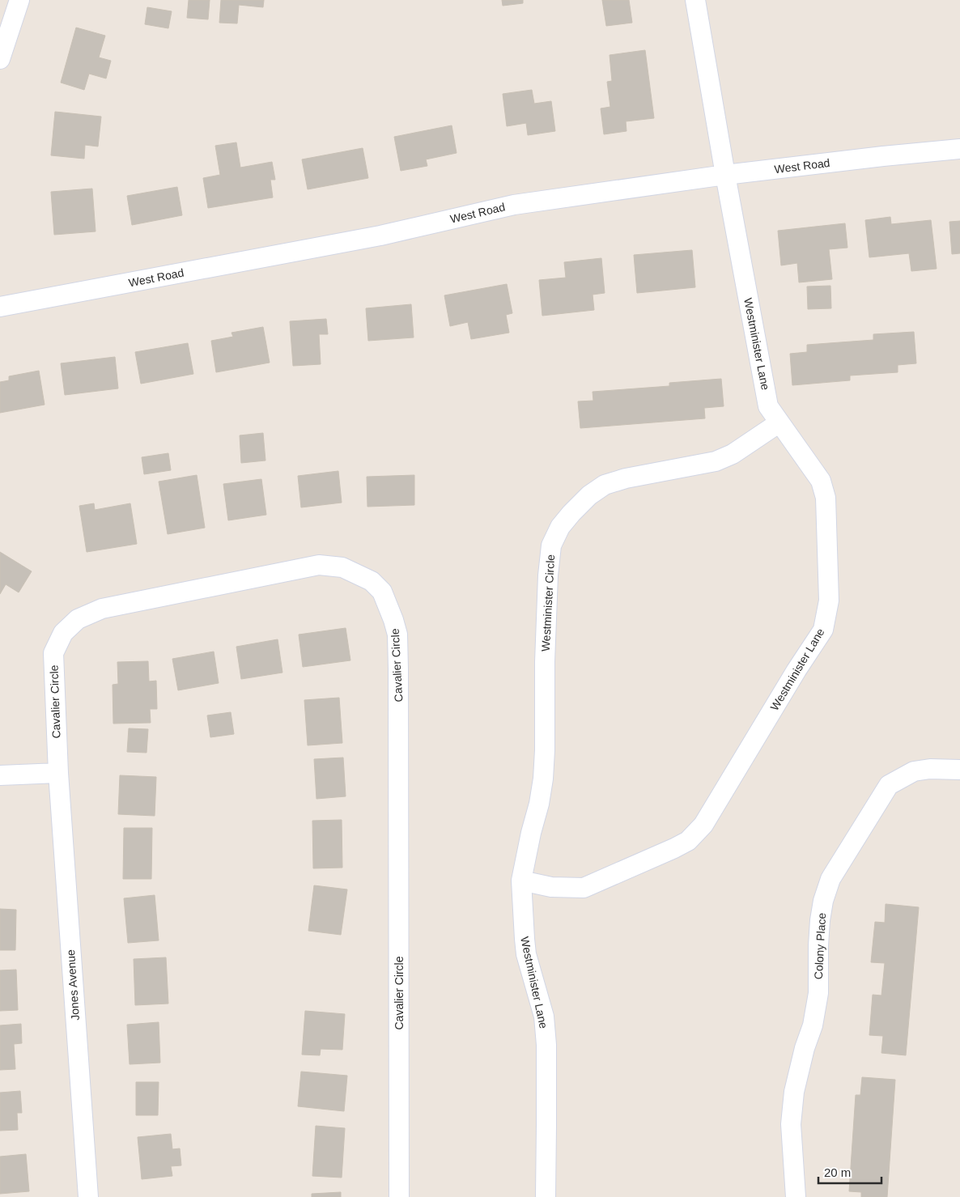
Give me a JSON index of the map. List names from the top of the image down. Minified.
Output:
{"streets":{"street":["West Road","Westminister Lane","Westminister Circle","Cavalier Circle","Colony Place","Jones Avenue"]},"crossings":[["West Road","Westminister Lane"],["Westminister Lane","Westminister Circle"],["Cavalier Circle","Jones Avenue"]],"scale_bar":"20 m"}
